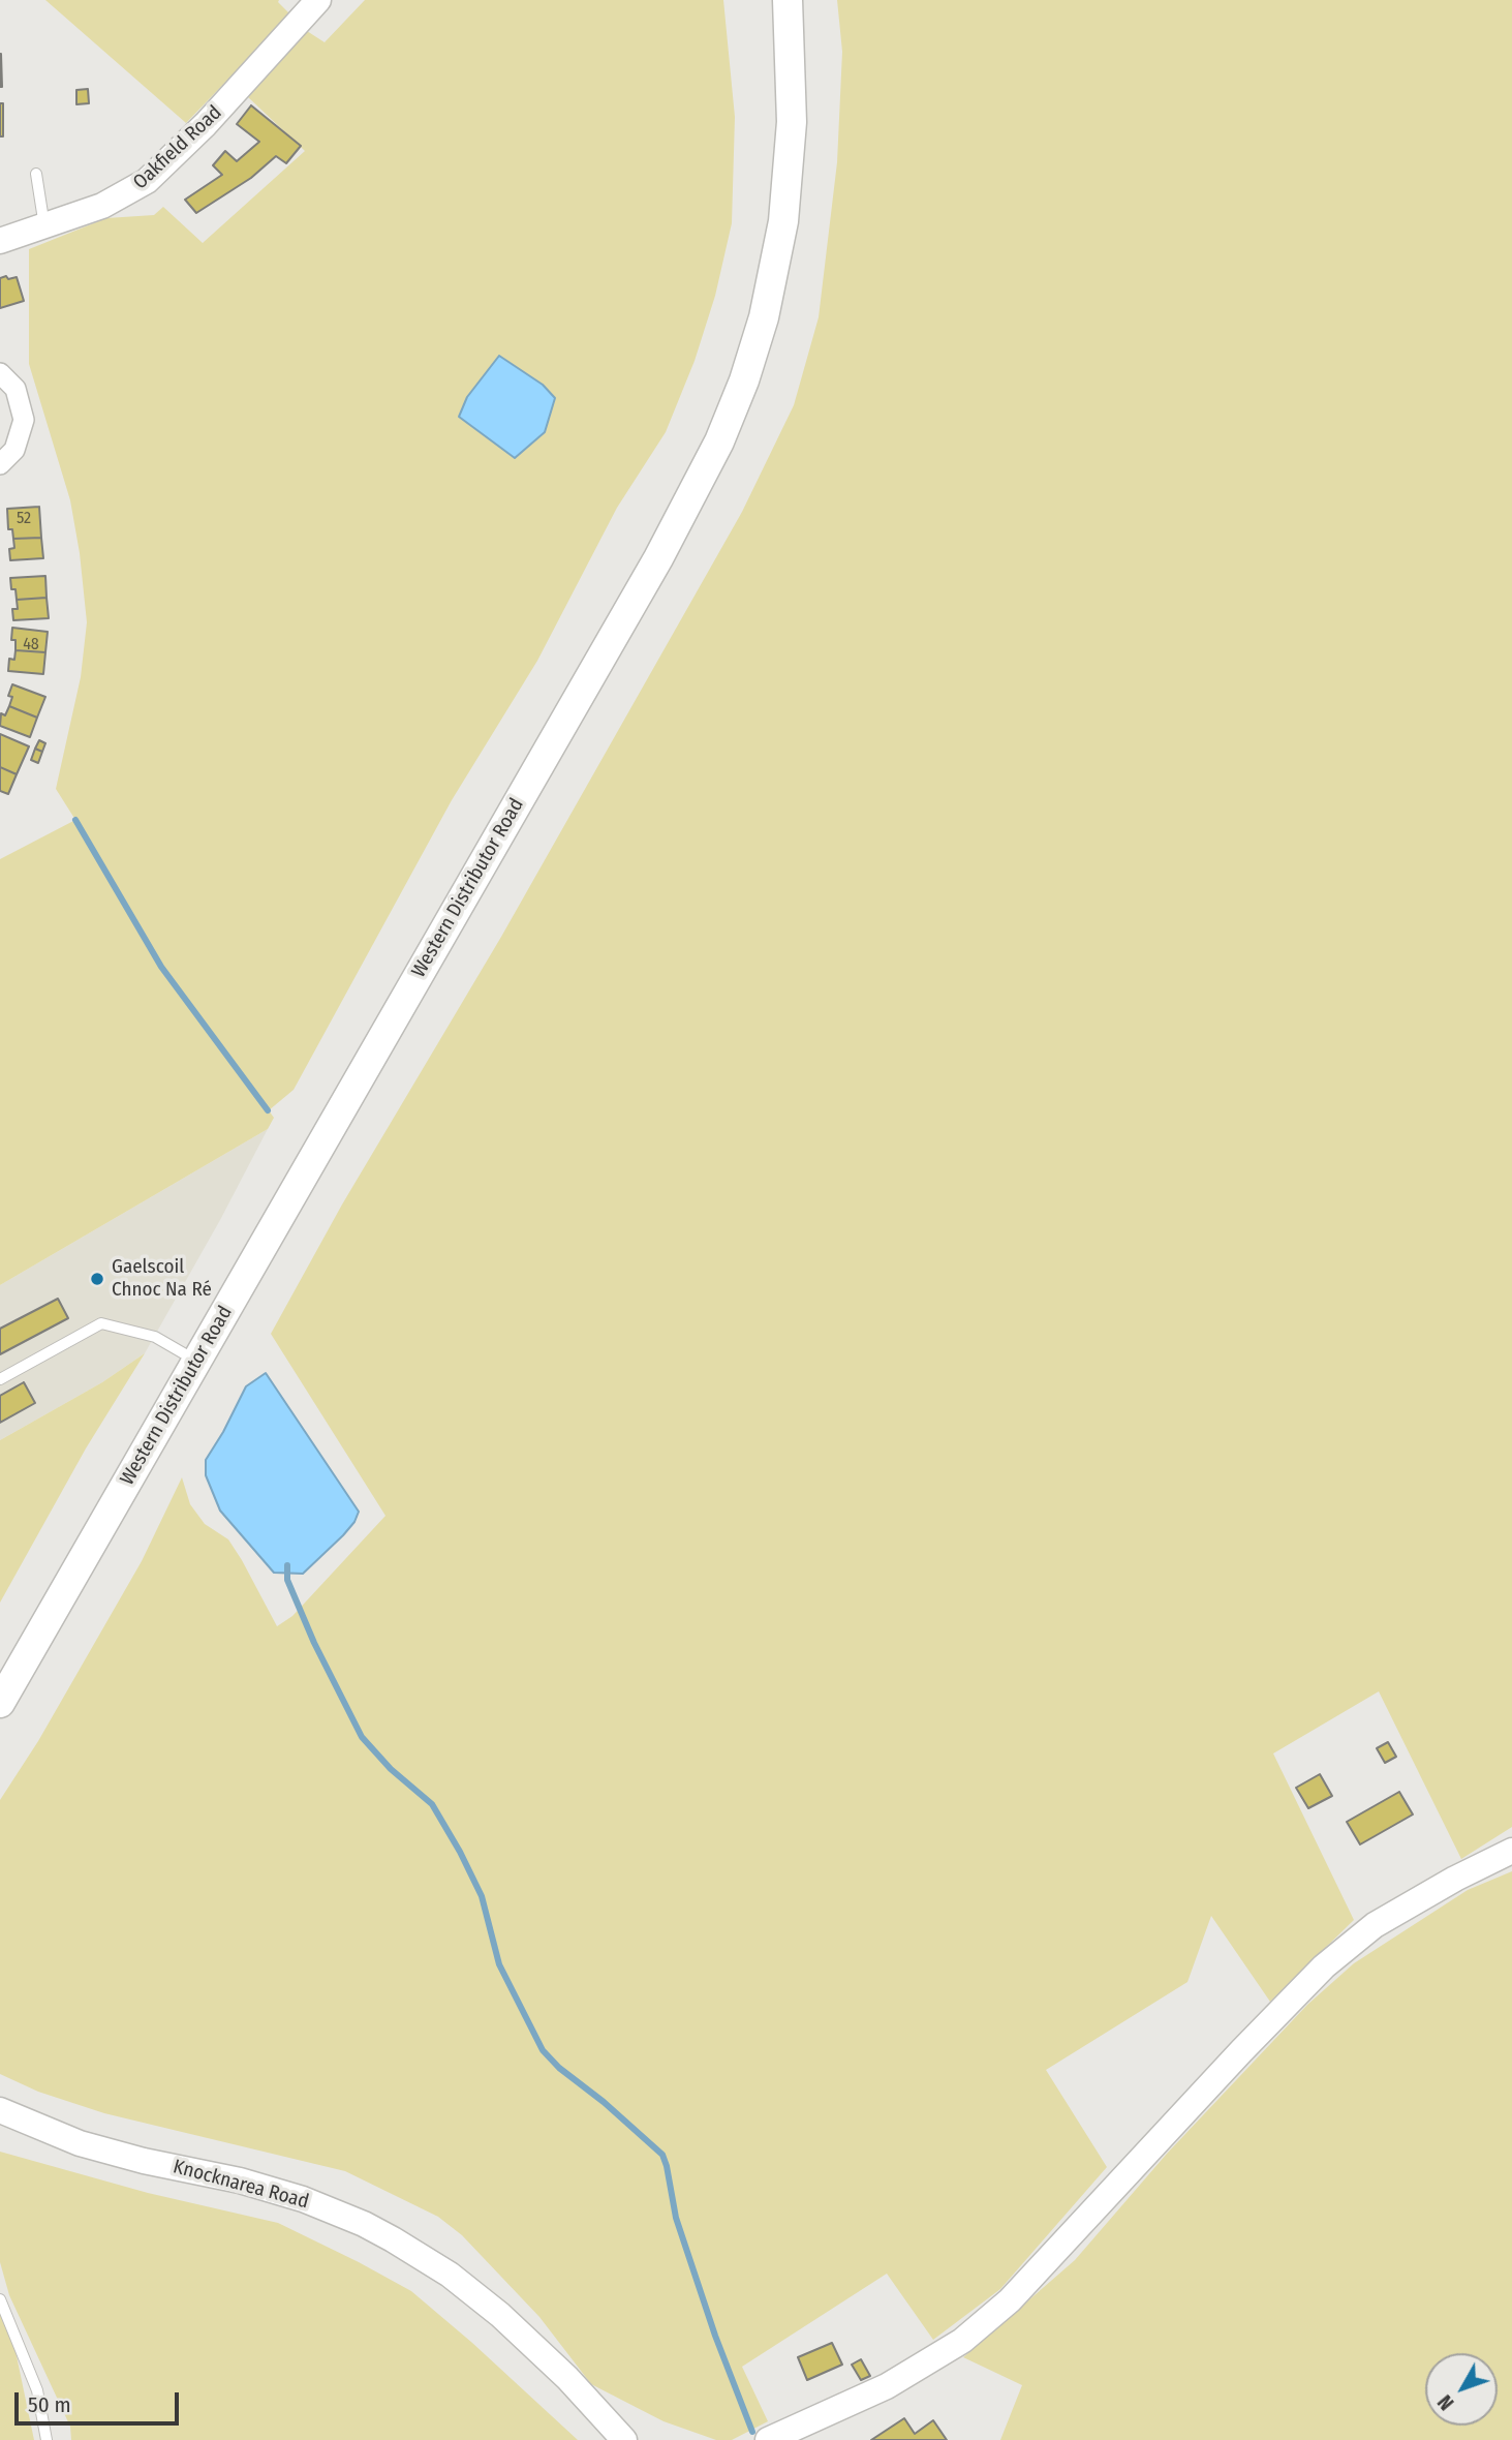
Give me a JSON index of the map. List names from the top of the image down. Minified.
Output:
{"streets":{"main road":["Western Distributor Road"],"street":["Oakfield Road","Knocknarea Road"]},"places":["Gaelscoil Chnoc Na Ré"],"house_numbers":["52","48"],"scale_bar":"50 m","north":"bottom left"}
